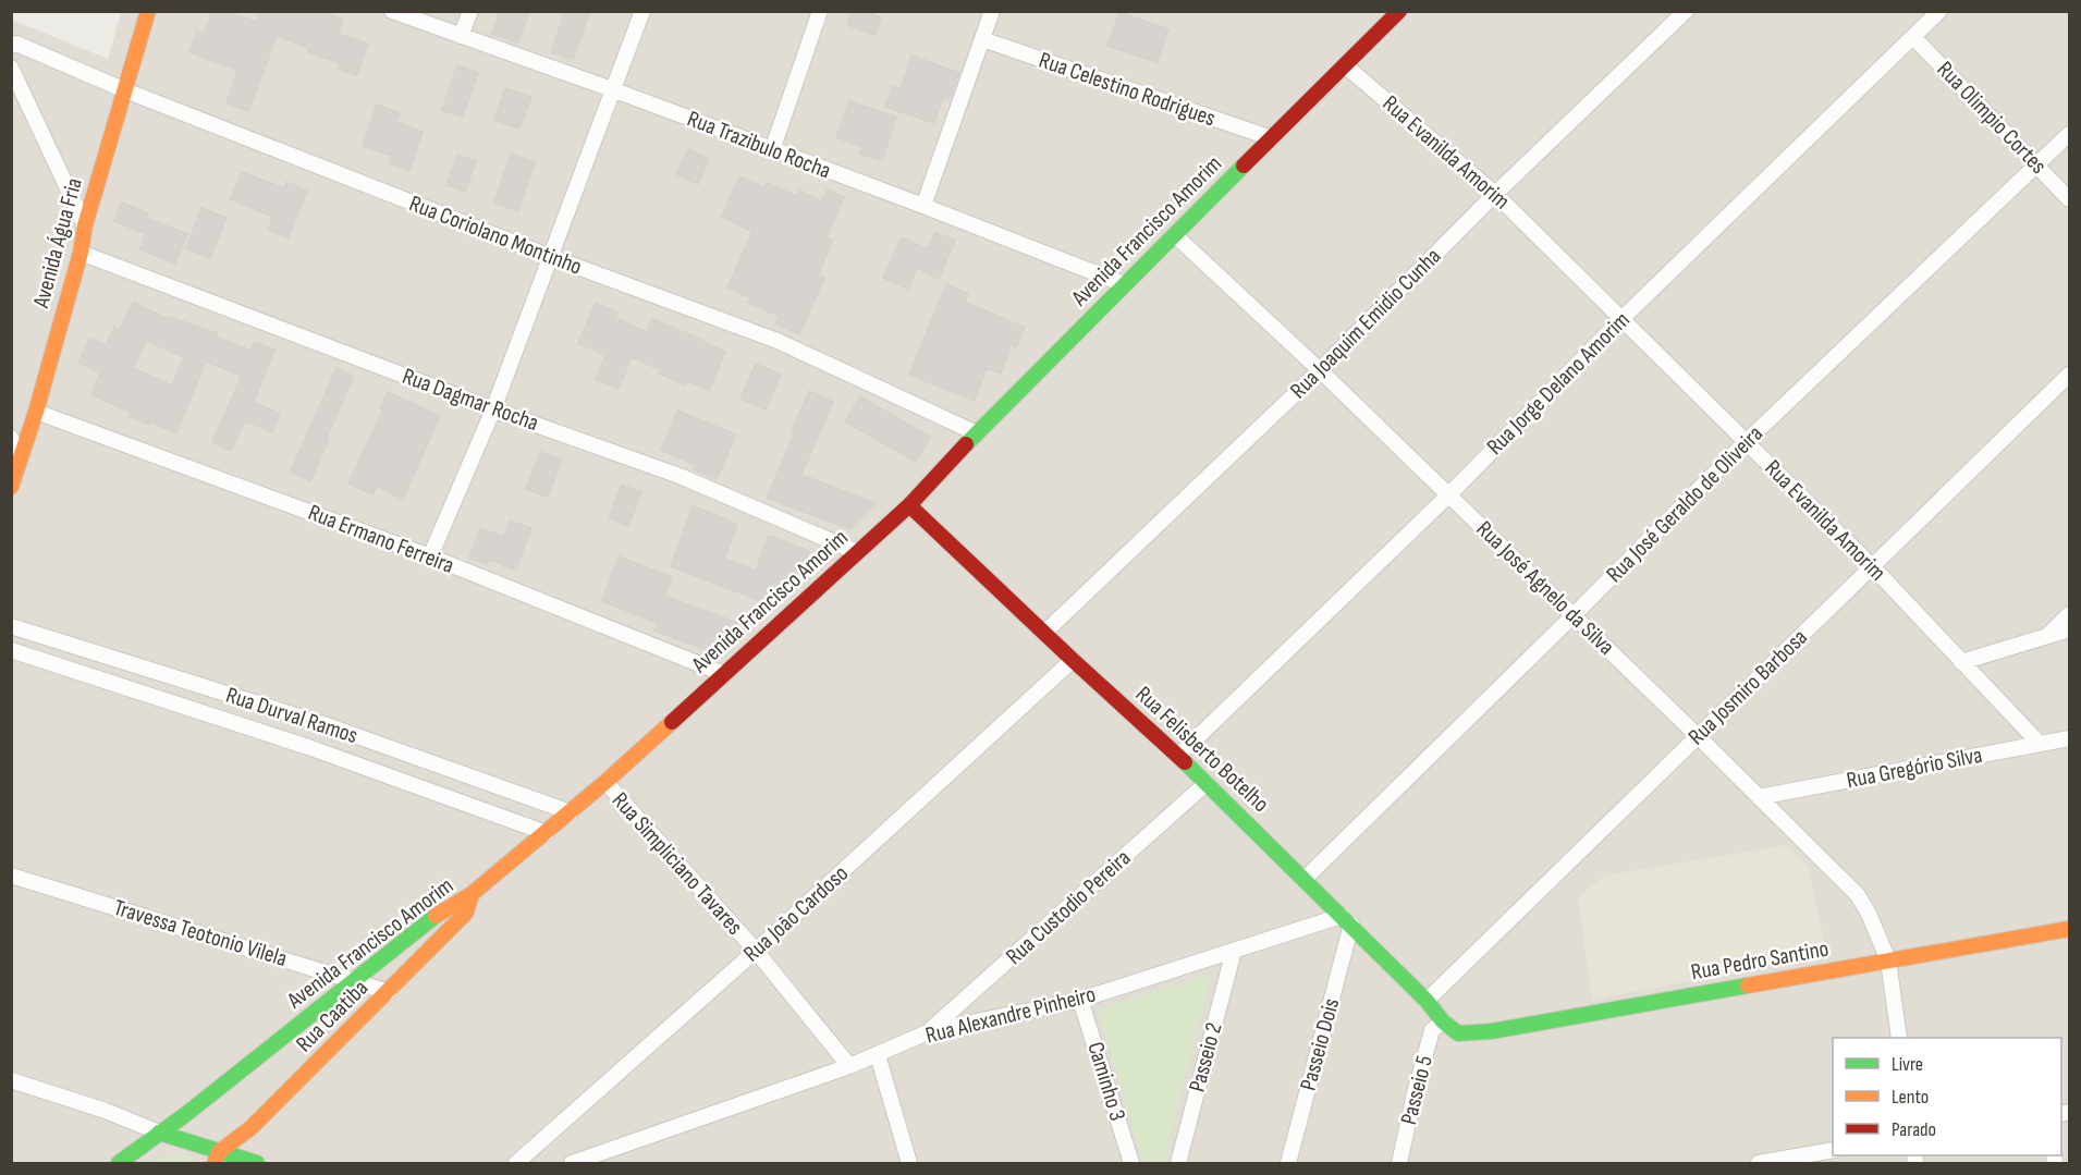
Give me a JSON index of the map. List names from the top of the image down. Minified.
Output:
{"streets":{"main road":["Avenida Francisco Amorim","Avenida Água Fria","Rua Felisberto Botelho","Rua Pedro Santino","Rua Caatiba"],"street":["Rua Celestino Rodrigues","Rua Olimpio Cortes","Rua Trazibulo Rocha","Rua Evanilda Amorim","Rua Coriolano Montinho","Rua Joaquim Emidio Cunha","Rua Jorge Delano Amorim","Rua Dagmar Rocha","Rua José Geraldo de Oliveira","Rua Ermano Ferreira","Rua José Agnelo da Silva","Rua Josmiro Barbosa","Rua Durval Ramos","Rua Gregório Silva","Rua Simpliciano Tavares","Rua Custodio Pereira","Rua João Cardoso","Travessa Teotonio Vilela","Rua Alexandre Pinheiro","Passeio Dois","Passeio 2","Caminho 3","Passeio 5"]},"crossings":[["Rua Celestino Rodrigues","Avenida Francisco Amorim"],["Rua Olimpio Cortes","Rua Jorge Delano Amorim"],["Rua Olimpio Cortes","Rua José Geraldo de Oliveira"],["Rua Trazibulo Rocha","Avenida Francisco Amorim"],["Rua Evanilda Amorim","Avenida Francisco Amorim"],["Rua Evanilda Amorim","Rua Joaquim Emidio Cunha"],["Rua Evanilda Amorim","Rua Jorge Delano Amorim"],["Rua Evanilda Amorim","Rua José Geraldo de Oliveira"],["Rua Evanilda Amorim","Rua Josmiro Barbosa"],["Rua Evanilda Amorim","Rua Gregório Silva"],["Avenida Francisco Amorim","Rua Coriolano Montinho"],["Avenida Francisco Amorim","Rua Dagmar Rocha"],["Avenida Francisco Amorim","Rua Ermano Ferreira"],["Avenida Francisco Amorim","Rua José Agnelo da Silva"],["Avenida Francisco Amorim","Rua Durval Ramos"],["Avenida Francisco Amorim","Rua Felisberto Botelho"],["Avenida Francisco Amorim","Rua Simpliciano Tavares"],["Avenida Francisco Amorim","Travessa Teotonio Vilela"],["Avenida Francisco Amorim","Rua Caatiba"],["Rua Coriolano Montinho","Avenida Água Fria"],["Avenida Água Fria","Rua Dagmar Rocha"],["Avenida Água Fria","Rua Ermano Ferreira"],["Rua Joaquim Emidio Cunha","Rua José Agnelo da Silva"],["Rua Joaquim Emidio Cunha","Rua Felisberto Botelho"],["Rua Jorge Delano Amorim","Rua José Agnelo da Silva"],["Rua Jorge Delano Amorim","Rua Felisberto Botelho"],["Rua José Geraldo de Oliveira","Rua José Agnelo da Silva"],["Rua José Geraldo de Oliveira","Rua Felisberto Botelho"],["Rua José Agnelo da Silva","Rua Josmiro Barbosa"],["Rua José Agnelo da Silva","Rua Gregório Silva"],["Rua José Agnelo da Silva","Rua Pedro Santino"],["Rua Josmiro Barbosa","Rua Felisberto Botelho"],["Rua Felisberto Botelho","Rua Custodio Pereira"],["Rua Felisberto Botelho","Rua João Cardoso"],["Rua Felisberto Botelho","Rua Pedro Santino"],["Rua Felisberto Botelho","Rua Alexandre Pinheiro"],["Rua Felisberto Botelho","Passeio Dois"],["Rua Felisberto Botelho","Passeio 5"],["Rua Simpliciano Tavares","Rua João Cardoso"],["Rua Simpliciano Tavares","Rua Alexandre Pinheiro"],["Rua Custodio Pereira","Rua Alexandre Pinheiro"],["Travessa Teotonio Vilela","Rua Caatiba"],["Rua Alexandre Pinheiro","Passeio Dois"],["Rua Alexandre Pinheiro","Passeio 2"],["Rua Alexandre Pinheiro","Caminho 3"]],"legend":["Livre","Lento","Parado"]}
